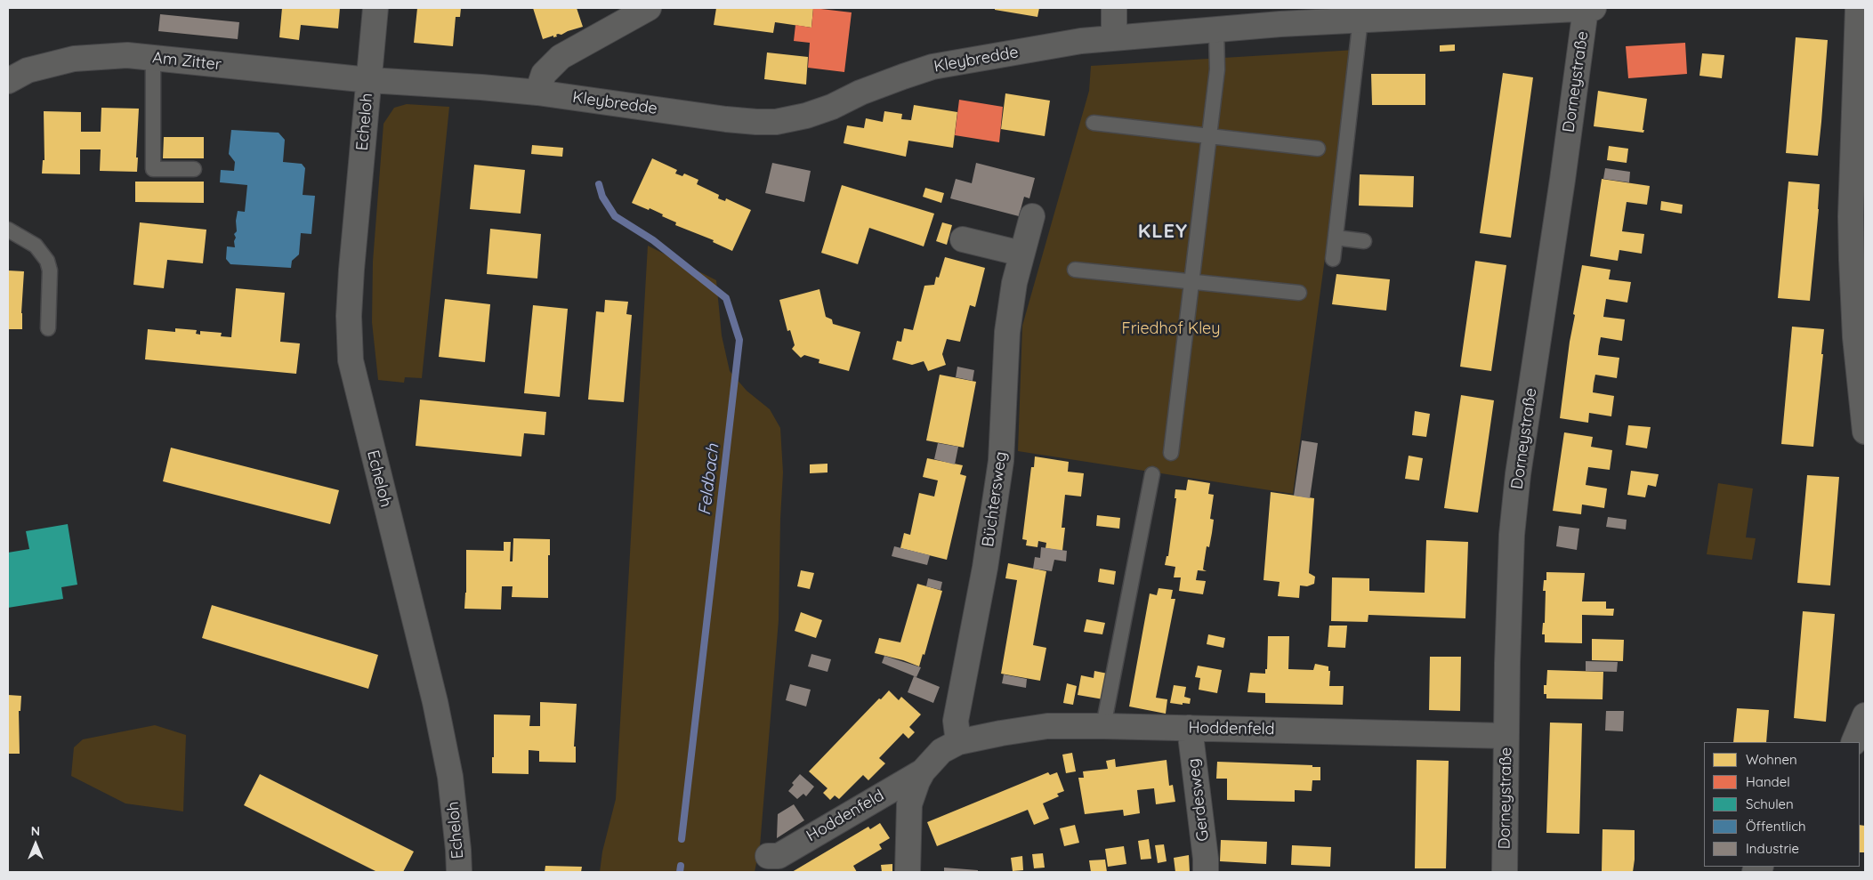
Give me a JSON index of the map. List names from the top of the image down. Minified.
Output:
{"streets":{"street":["Kleybredde","Am Zitter","Dorneystraße","Echeloh","Büchtersweg","Hoddenfeld","Gerdesweg"]},"crossings":[["Kleybredde","Am Zitter"],["Kleybredde","Dorneystraße"],["Kleybredde","Echeloh"],["Am Zitter","Echeloh"],["Dorneystraße","Hoddenfeld"],["Büchtersweg","Hoddenfeld"],["Hoddenfeld","Gerdesweg"]],"districts":["KLEY"],"water":["Feldbach"],"parks":["Friedhof Kley"],"legend":["Wohnen","Handel","Schulen","Öffentlich","Industrie"],"north":"top"}
